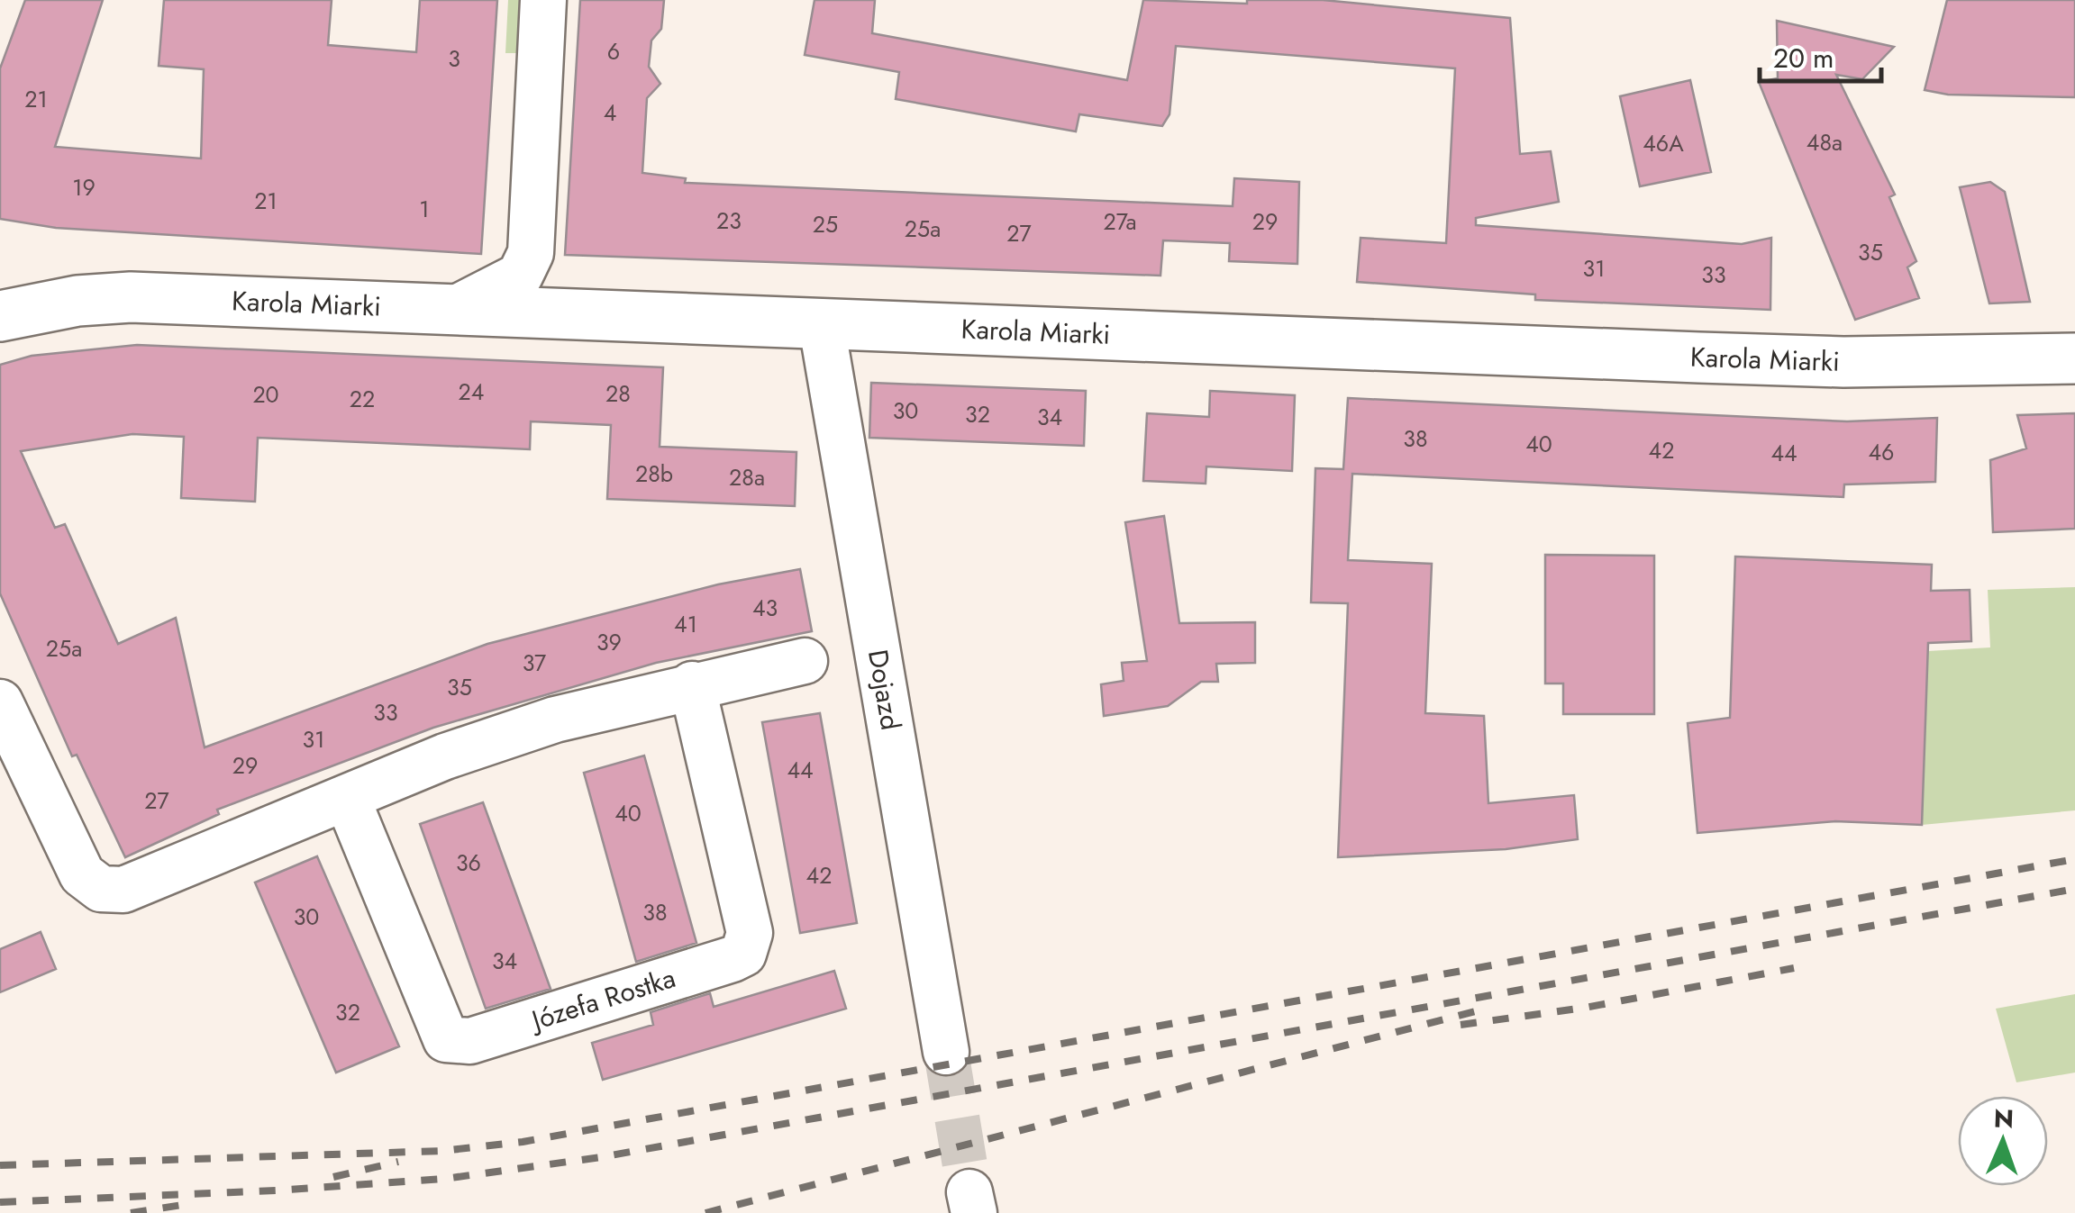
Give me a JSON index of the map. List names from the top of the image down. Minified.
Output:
{"streets":{"main road":["Karola Miarki"],"street":["Dojazd","Józefa Rostka"]},"crossings":[["Karola Miarki","Dojazd"]],"house_numbers":["6","3","21","4","48a","46A","19","21","1","23","27a","29","25","25a","27","35","31","33","24","28","20","22","30","32","34","38","40","42","46","44","28b","28a","43","41","39","25a","37","35","33","31","29","44","27","40","36","42","38","30","34","32"],"scale_bar":"20 m","north":"top"}
